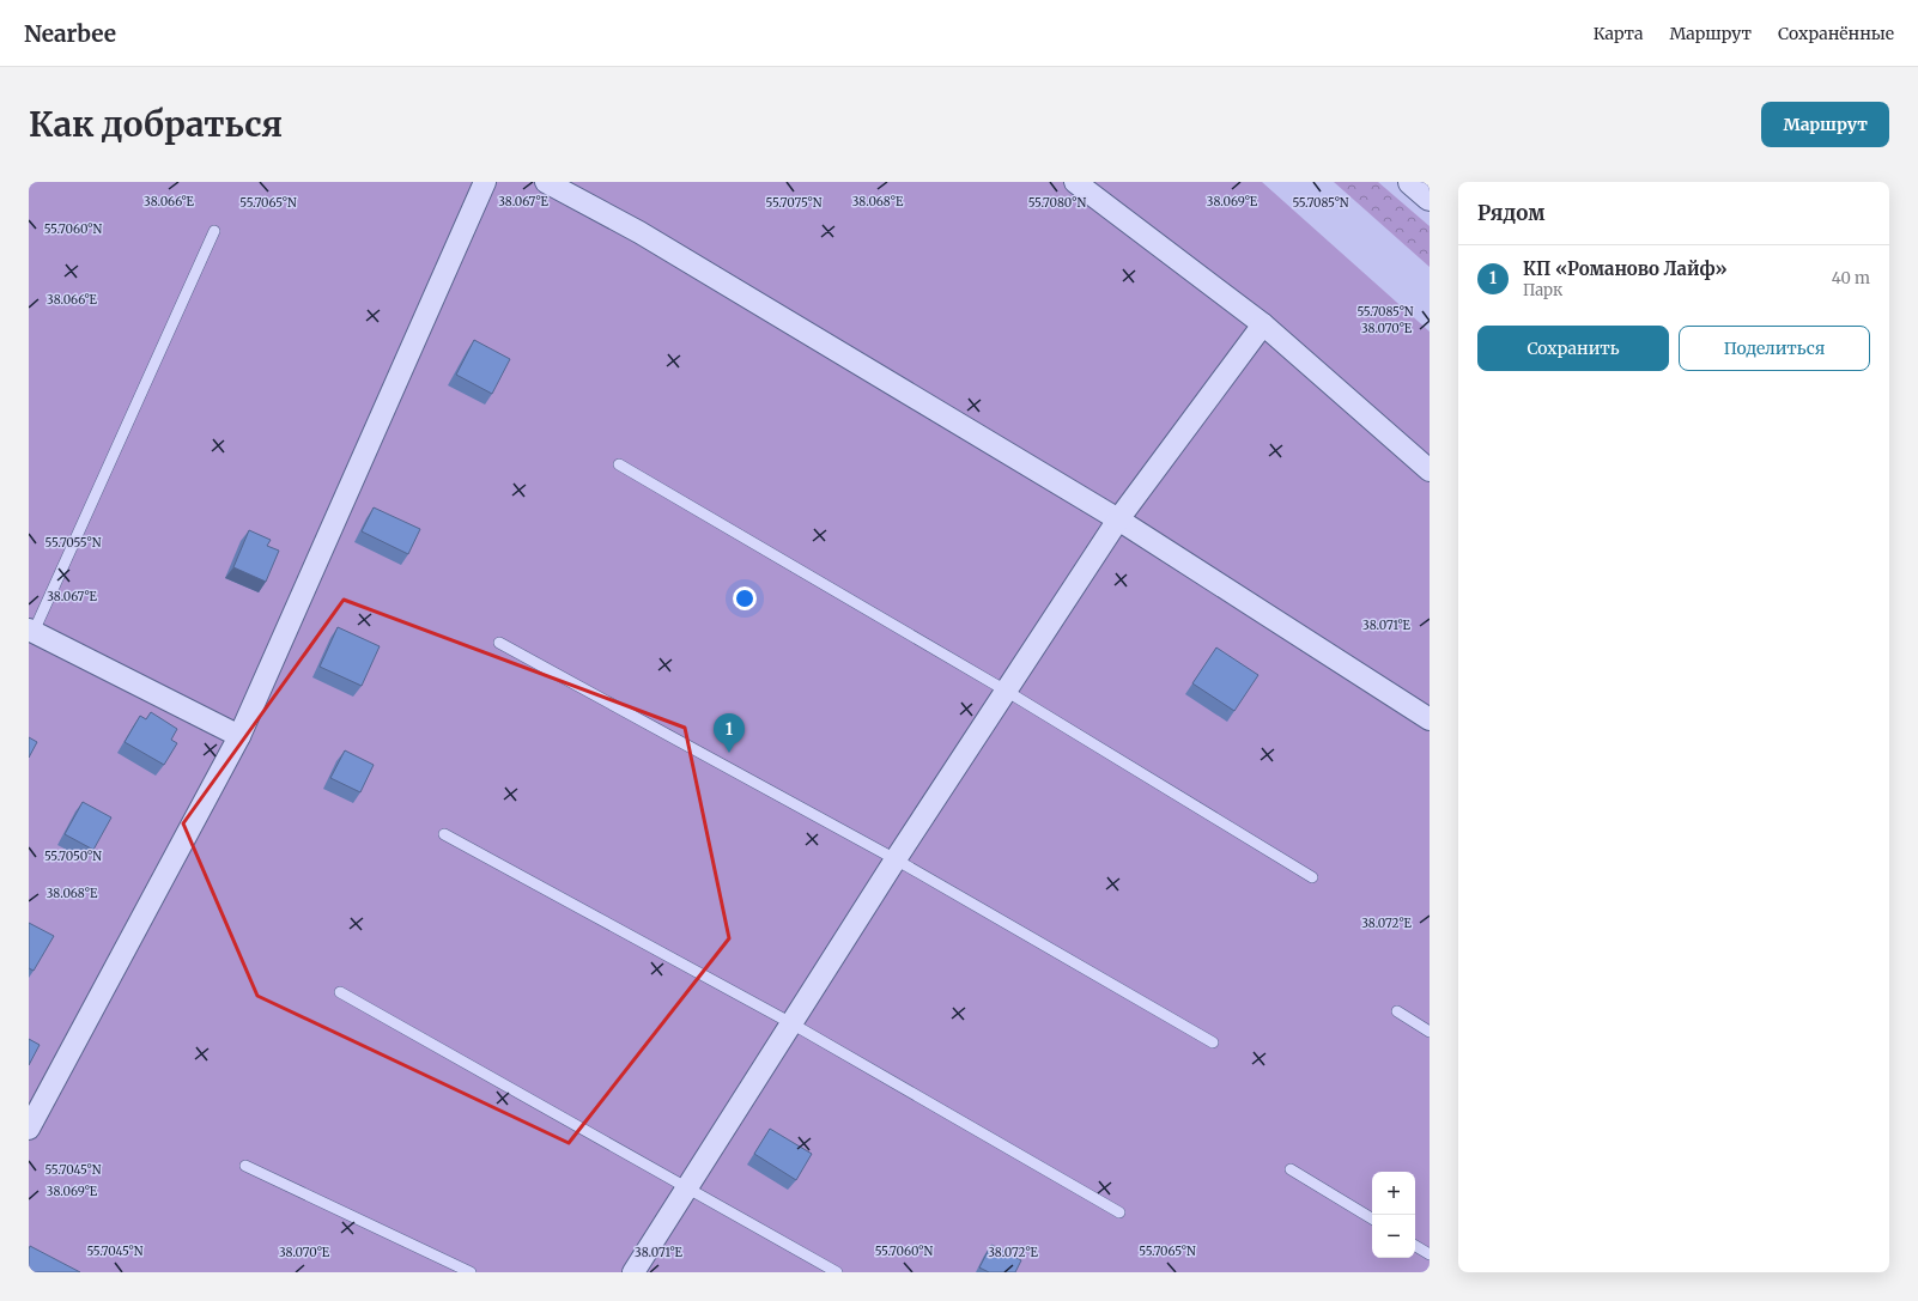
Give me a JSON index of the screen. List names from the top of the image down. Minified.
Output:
{"page":{"header":"Nearbee","nav":["Карта","Маршрут","Сохранённые"],"buttons":["Маршрут",["Сохранить","Поделиться"]],"title":"Как добраться","heading":"Рядом","list":[{"mark":"1","name":"КП «Романово Лайф»","note":"Парк","value":"40 m"}],"pins":"1","map_buttons":["+","−"]},"coordinates":["38.066°E","38.067°E","38.068°E","38.069°E","55.7065°N","55.7075°N","55.7080°N","55.7085°N","55.7060°N","38.070°E","55.7055°N","38.071°E","55.7050°N","38.072°E","55.7045°N"]}
